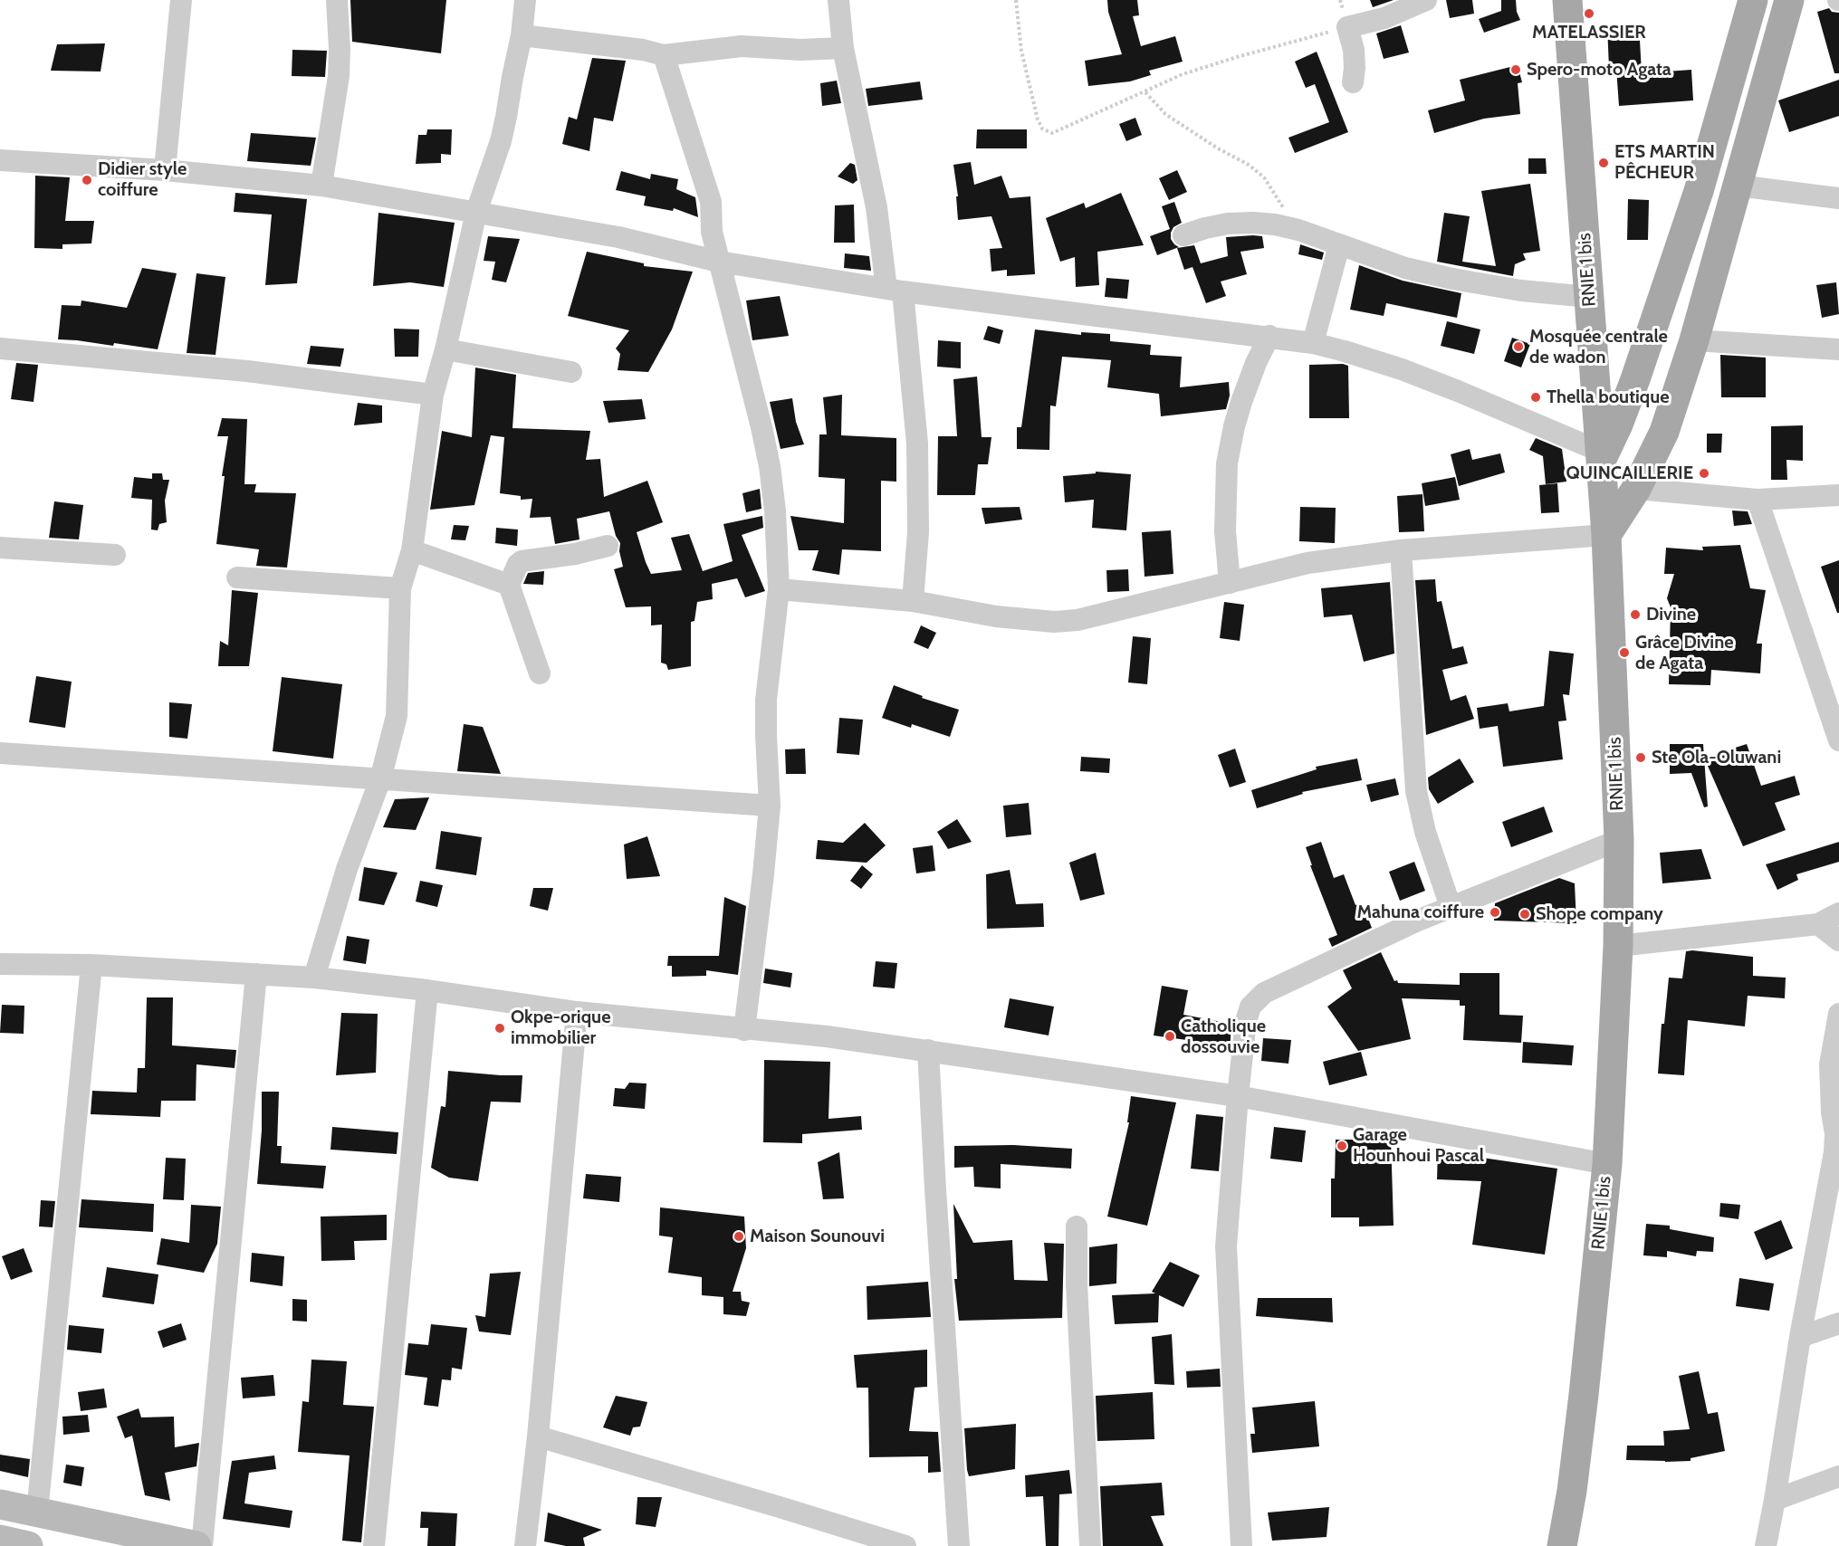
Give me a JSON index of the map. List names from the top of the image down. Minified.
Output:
{"streets":{"main road":["RNIE 1 bis"]},"places":["MATELASSIER","Spero-moto Agata","ETS MARTIN PÊCHEUR","Didier style coiffure","Mosquée centrale de wadon","Thella boutique","QUINCAILLERIE","Divine","Grâce Divine de Agata","Ste Ola-Oluwani","Mahuna coiffure","Shope company","Okpe-orique immobilier","Catholique dossouvie","Garage Hounhoui Pascal","Maison Sounouvi"]}
